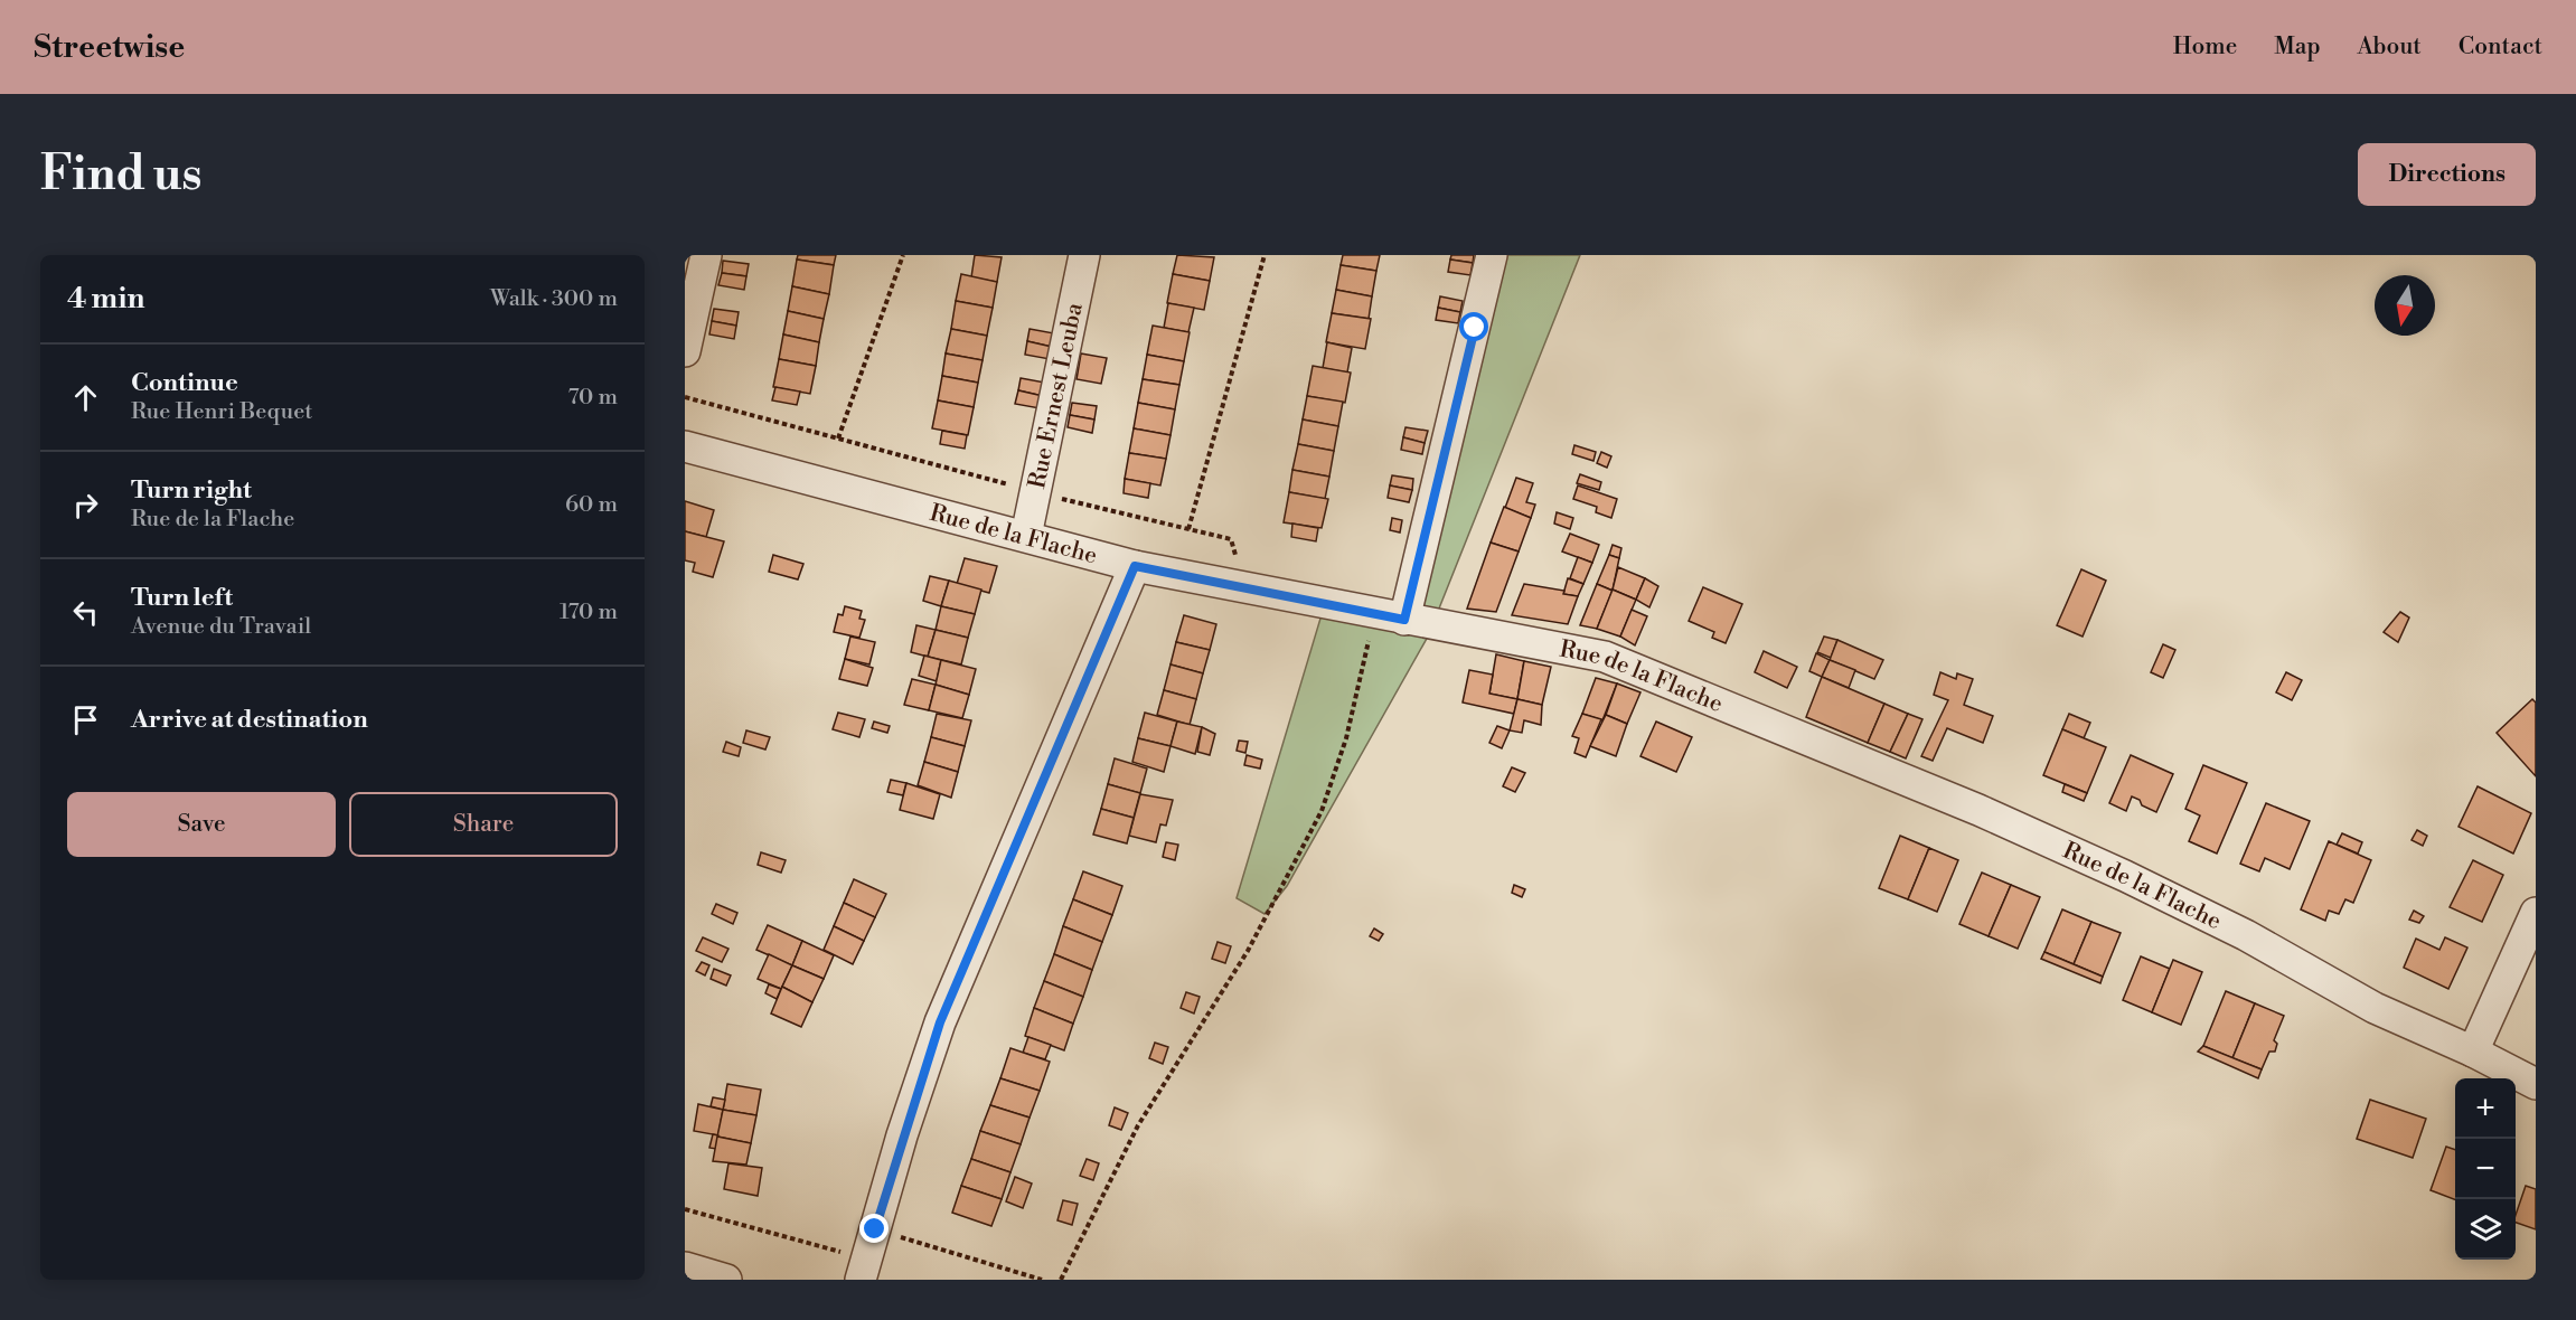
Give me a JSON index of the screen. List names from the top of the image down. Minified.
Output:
{"streets":{"street":["Rue Ernest Leuba","Rue de la Flache"]},"crossings":[["Rue Ernest Leuba","Rue de la Flache"]],"north":"bottom","page":{"header":"Streetwise","nav":["Home","Map","About","Contact"],"buttons":["Directions",["Save","Share"]],"title":"Find us","heading":["4 min","Walk · 300 m"],"list":[["Continue","Rue Henri Bequet","70 m"],["Turn right","Rue de la Flache","60 m"],["Turn left","Avenue du Travail","170 m"],"Arrive at destination"],"map_buttons":["+","−"]}}
